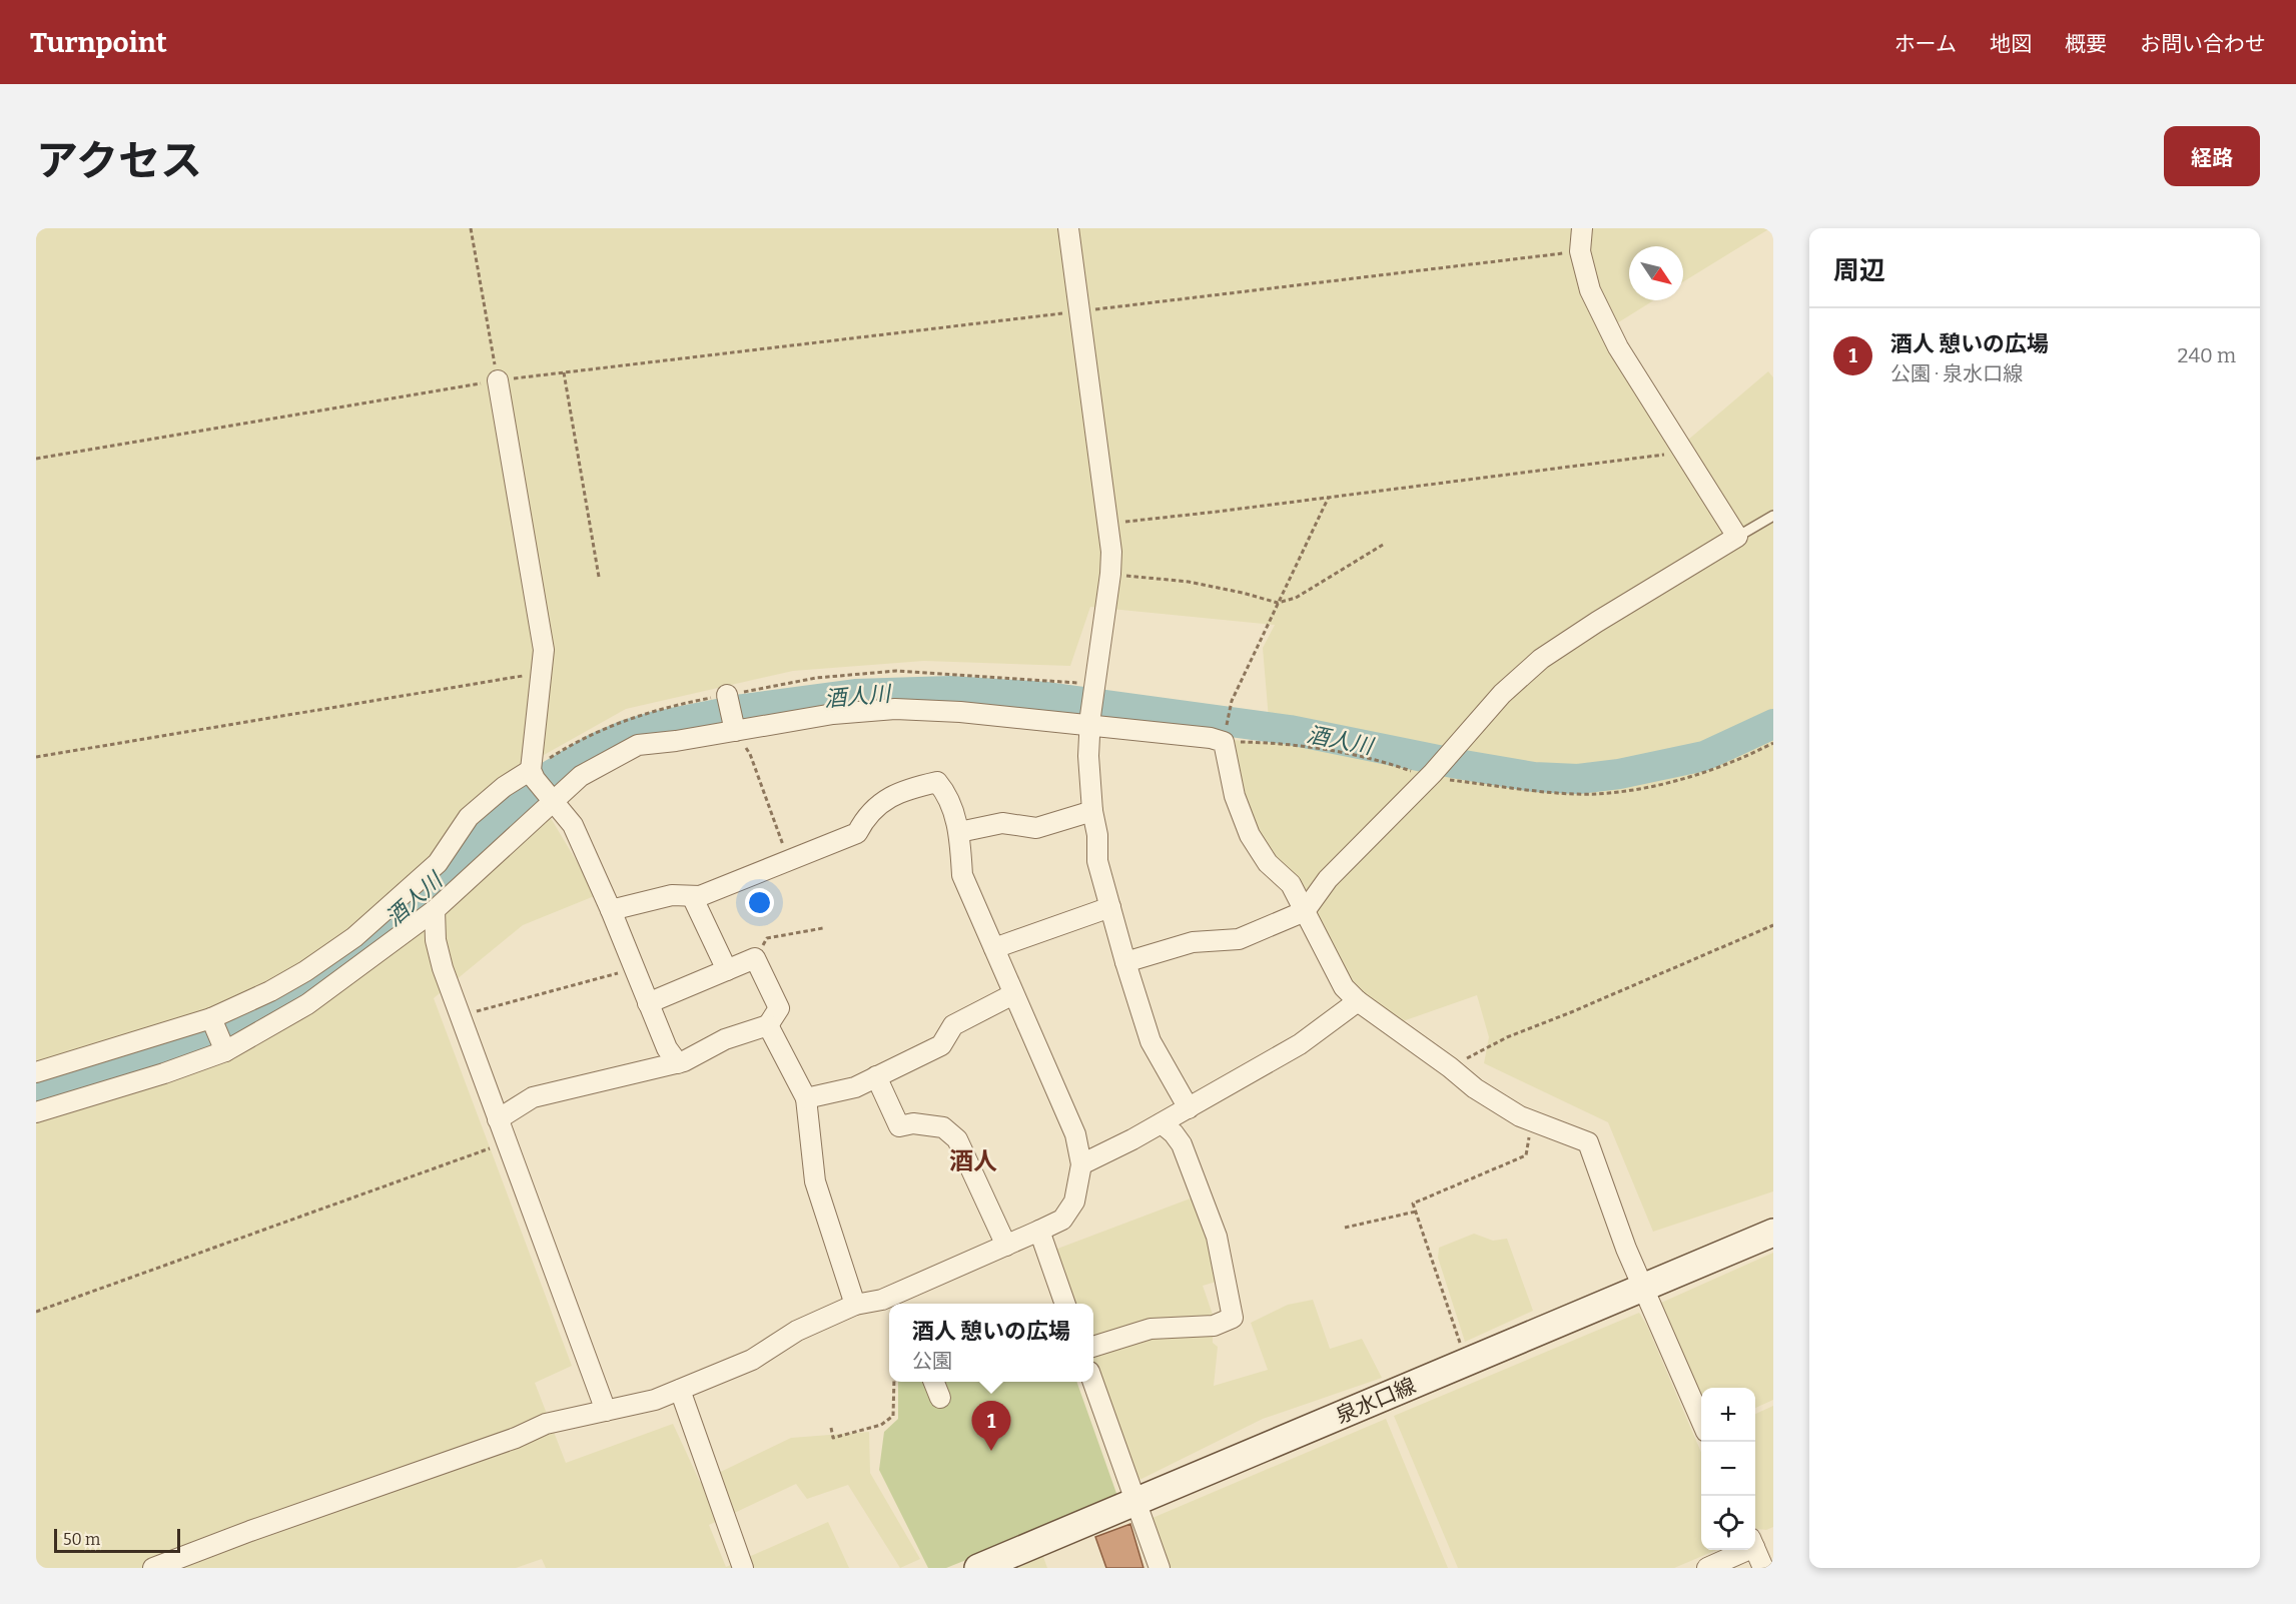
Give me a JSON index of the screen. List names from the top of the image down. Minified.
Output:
{"streets":{"main road":["泉水口線"]},"districts":["酒人"],"water":["酒人川"],"scale_bar":"50 m","north":"bottom right","page":{"header":"Turnpoint","nav":["ホーム","地図","概要","お問い合わせ"],"title":"アクセス","buttons":"経路","heading":"周辺","list":[{"mark":"1","name":"酒人 憩いの広場","note":"公園 · 泉水口線","value":"240 m"}],"popup":["酒人 憩いの広場","公園"],"map_buttons":["+","−"],"pins":"1","scale":"50 m"}}
